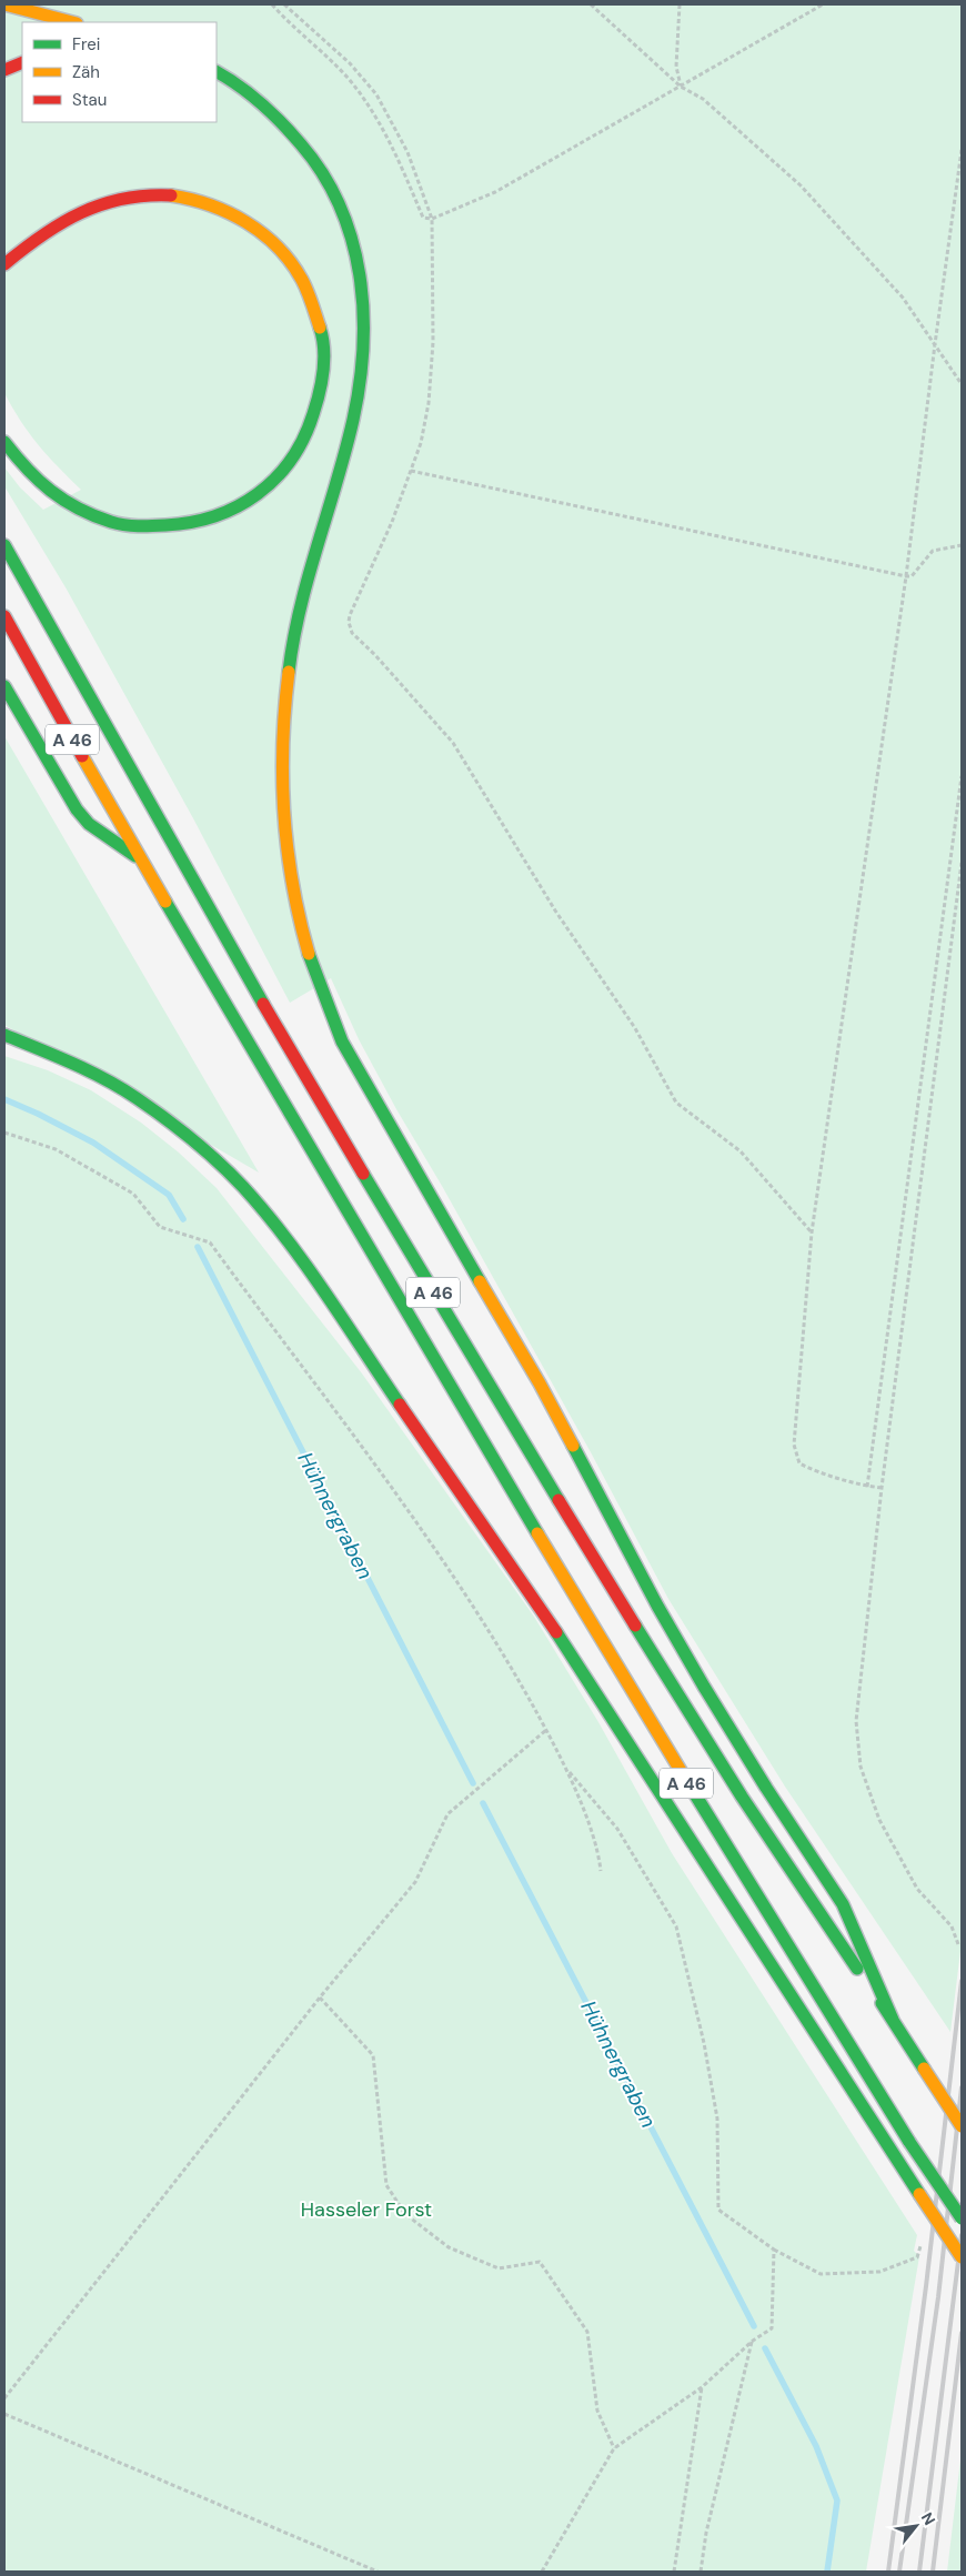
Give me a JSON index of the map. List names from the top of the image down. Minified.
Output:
{"streets":{"highway":["A 46"]},"water":["Hühnergraben"],"parks":["Hasseler Forst"],"legend":["Frei","Zäh","Stau"],"north":"top right"}
